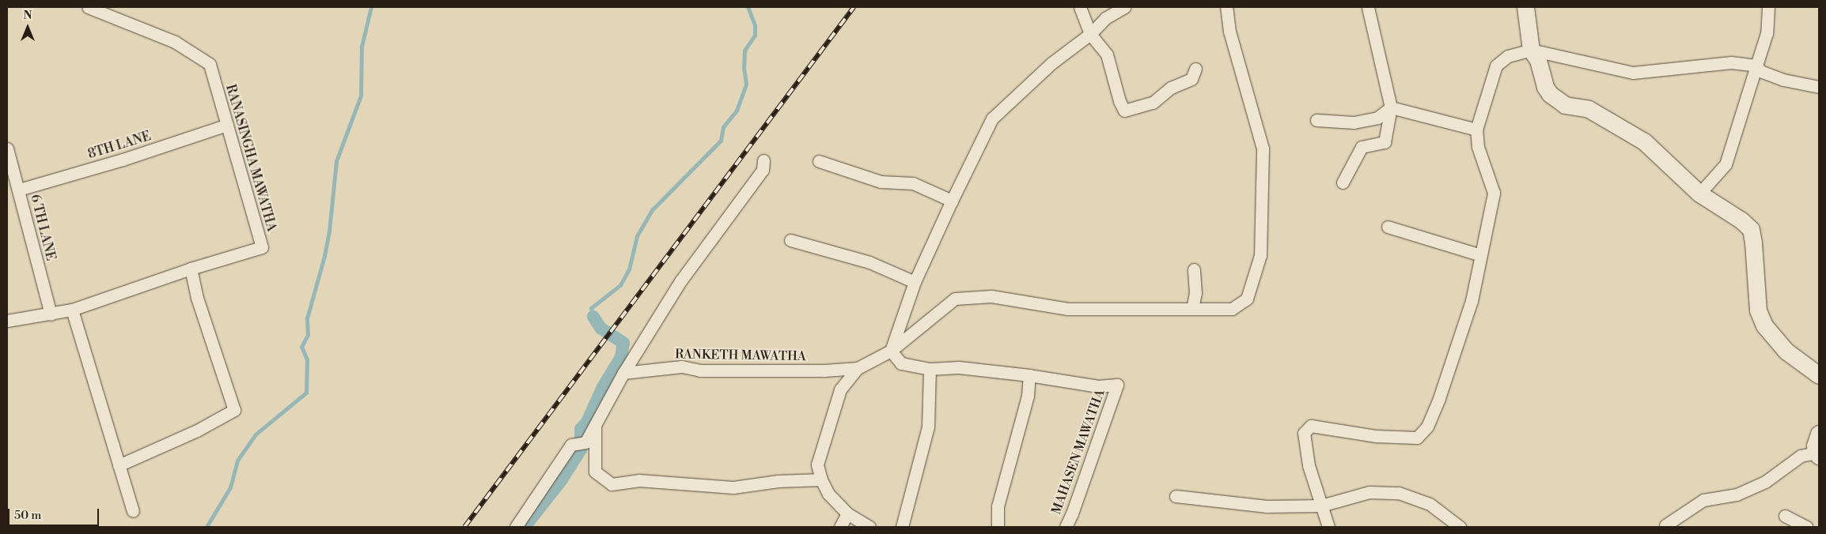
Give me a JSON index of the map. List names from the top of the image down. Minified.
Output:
{"streets":{"street":["8TH LANE","RANASINGHA MAWATHA","6 TH LANE","RANKETH MAWATHA","MAHASEN MAWATHA"]},"crossings":[["8TH LANE","RANASINGHA MAWATHA"],["8TH LANE","6 TH LANE"],["RANASINGHA MAWATHA","6 TH LANE"]],"scale_bar":"50 m","north":"top"}
